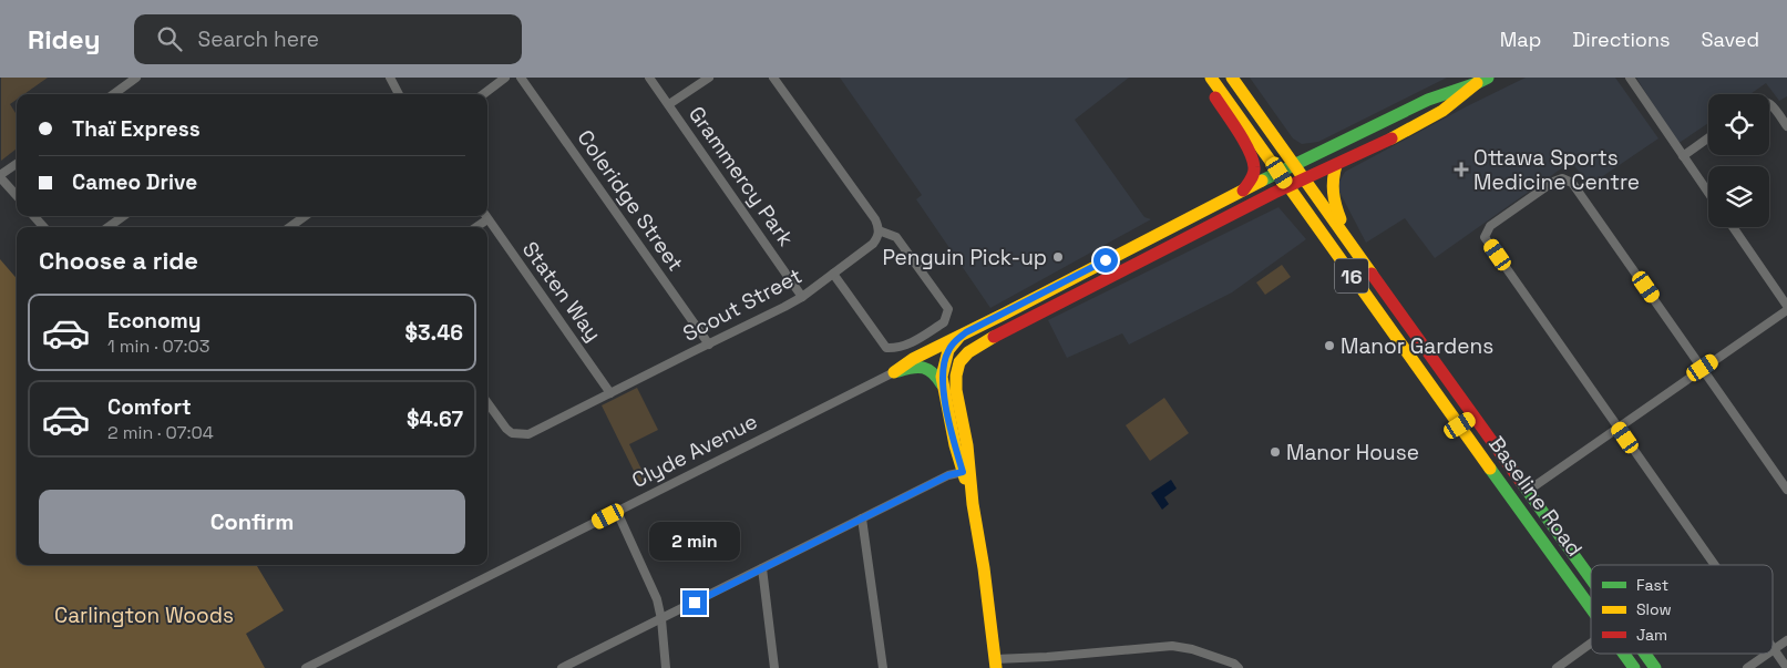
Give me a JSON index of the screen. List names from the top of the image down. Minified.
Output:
{"streets":{"main road":["16","Baseline Road"],"street":["Grammercy Park","Coleridge Street","Staten Way","Scout Street","Clyde Avenue"]},"crossings":[["Grammercy Park","Scout Street"],["Coleridge Street","Scout Street"],["Staten Way","Scout Street"]],"parks":["Carlington Woods"],"places":{"health":["Ottawa Sports Medicine Centre"],"other":["Penguin Pick-up","Manor Gardens","Manor House"]},"legend":["Fast","Slow","Jam"],"page":{"header":"Ridey","search":"Search here","nav":["Map","Directions","Saved"],"banner":["Thaï Express","Cameo Drive"],"heading":"Choose a ride","list":[{"name":"Economy","note":"1 min · 07:03","value":"$3.46"},{"name":"Comfort","note":"2 min · 07:04","value":"$4.67"}],"buttons":"Confirm","bubble":"2 min"}}
